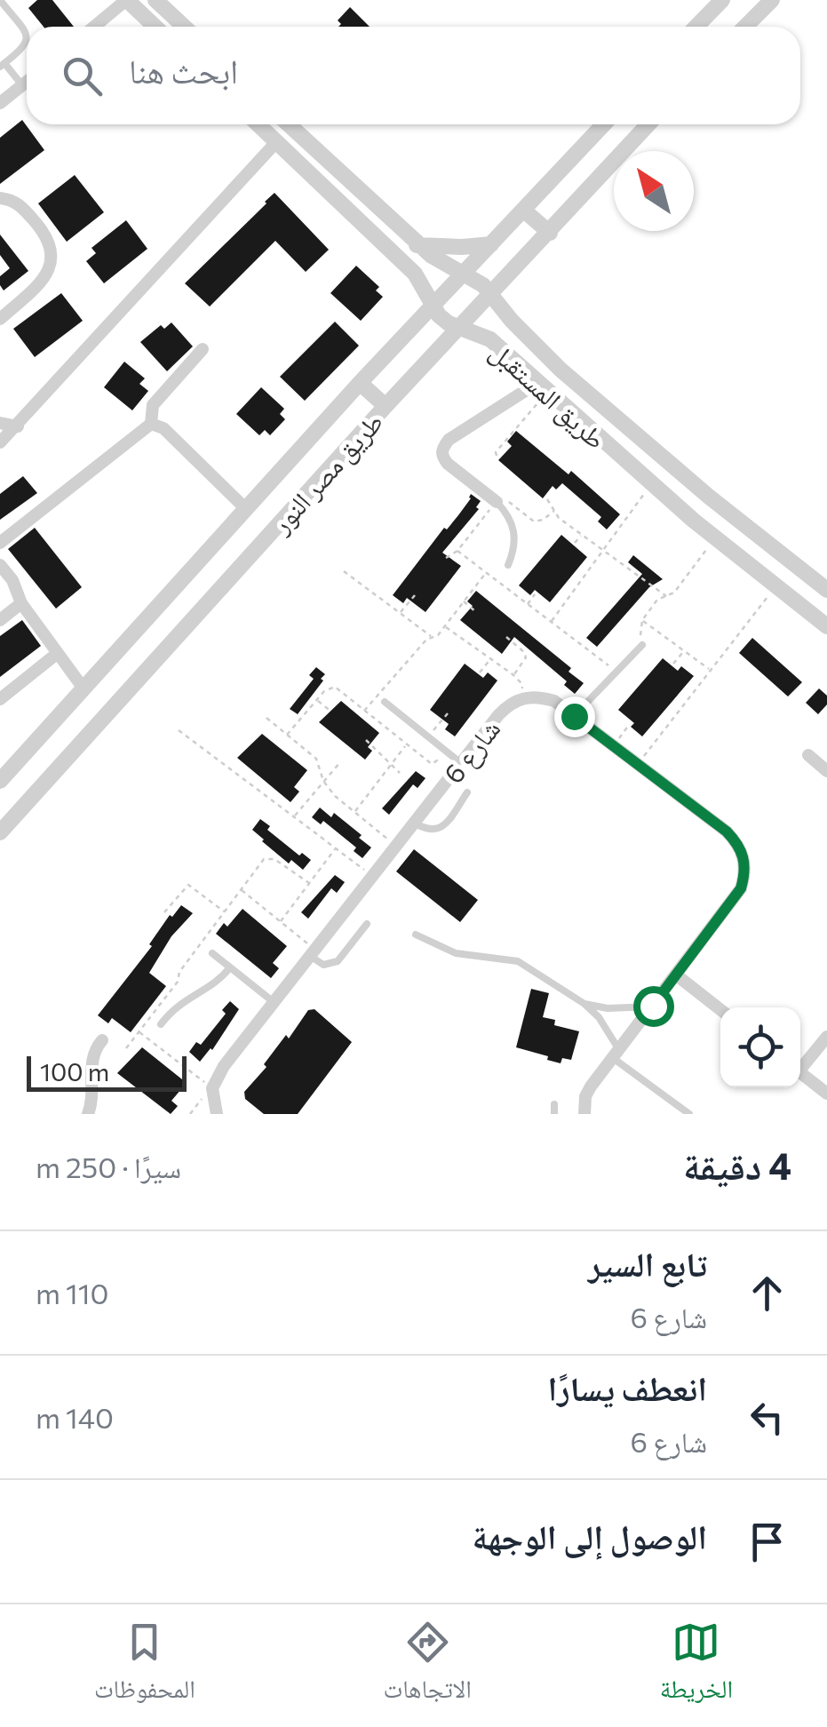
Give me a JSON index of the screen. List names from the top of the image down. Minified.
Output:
{"streets":{"street":["طريق المستقبل","طريق مصر النور","شارع 6"]},"crossings":[["طريق المستقبل","طريق مصر النور"]],"scale_bar":"100 m","north":"top left","page":{"search":"ابحث هنا","scale":"100 m","heading":["4 دقيقة","سيرًا · 250 m"],"list":[["تابع السير","شارع 6","110 m"],["انعطف يسارًا","شارع 6","140 m"],"الوصول إلى الوجهة"],"nav":["الخريطة","الاتجاهات","المحفوظات"]}}
